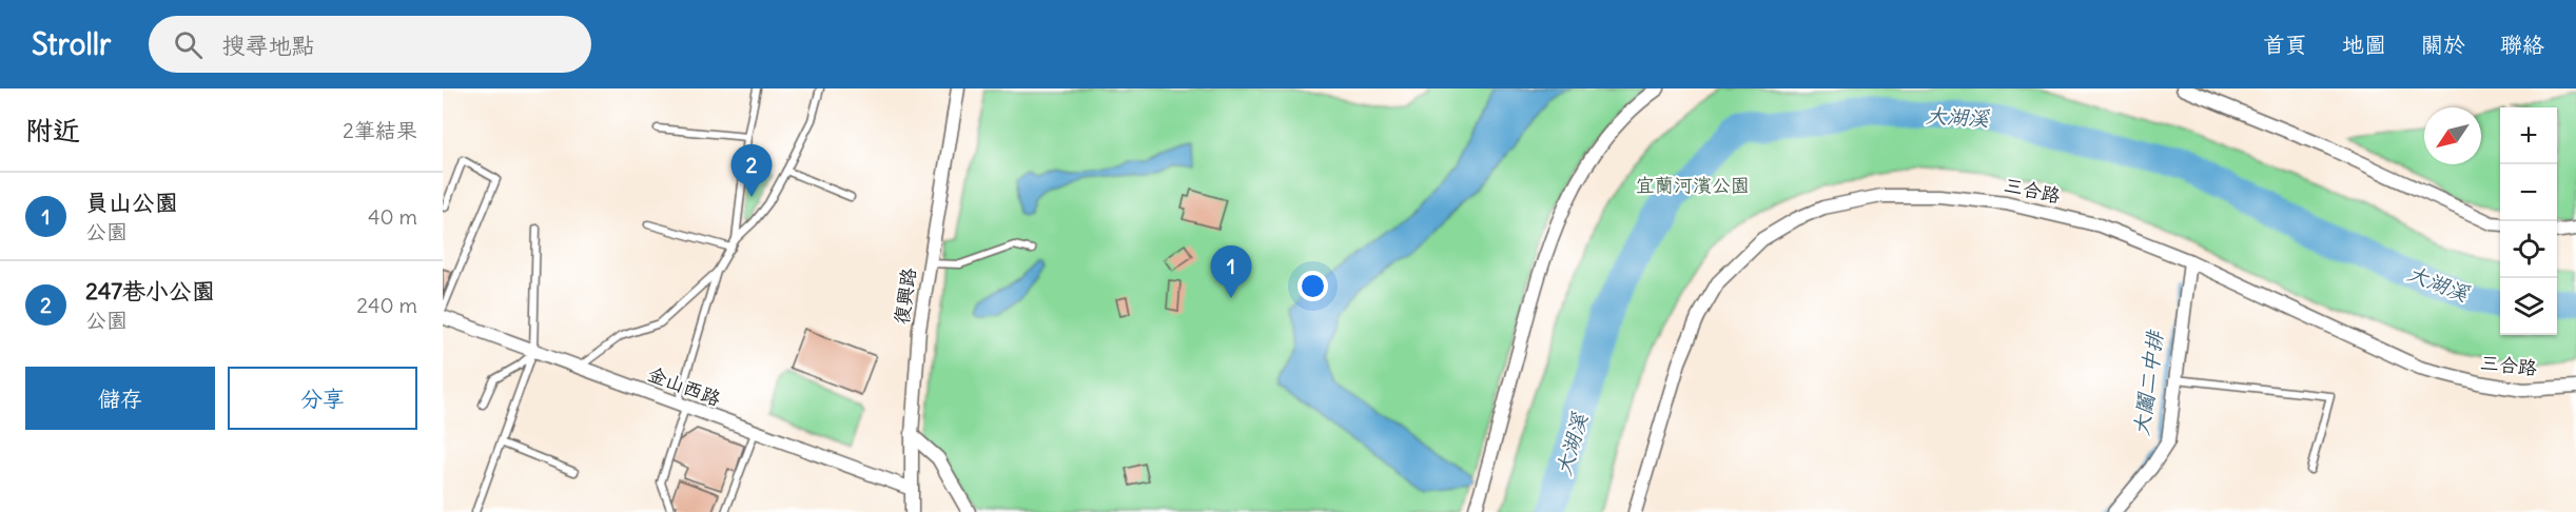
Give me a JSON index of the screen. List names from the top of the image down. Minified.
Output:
{"streets":{"street":["三合路","復興路","金山西路"]},"crossings":[["復興路","金山西路"]],"water":["大湖溪","大鬮二中排"],"parks":["宜蘭河濱公園"],"north":"bottom left","page":{"header":"Strollr","search":"搜尋地點","nav":["首頁","地圖","關於","聯絡"],"heading":["附近","2筆結果"],"map_buttons":["+","−"],"pins":["2","1"],"list":[{"mark":"1","name":"員山公園","note":"公園","value":"40 m"},{"mark":"2","name":"247巷小公園","note":"公園","value":"240 m"}],"buttons":["儲存","分享"]}}
